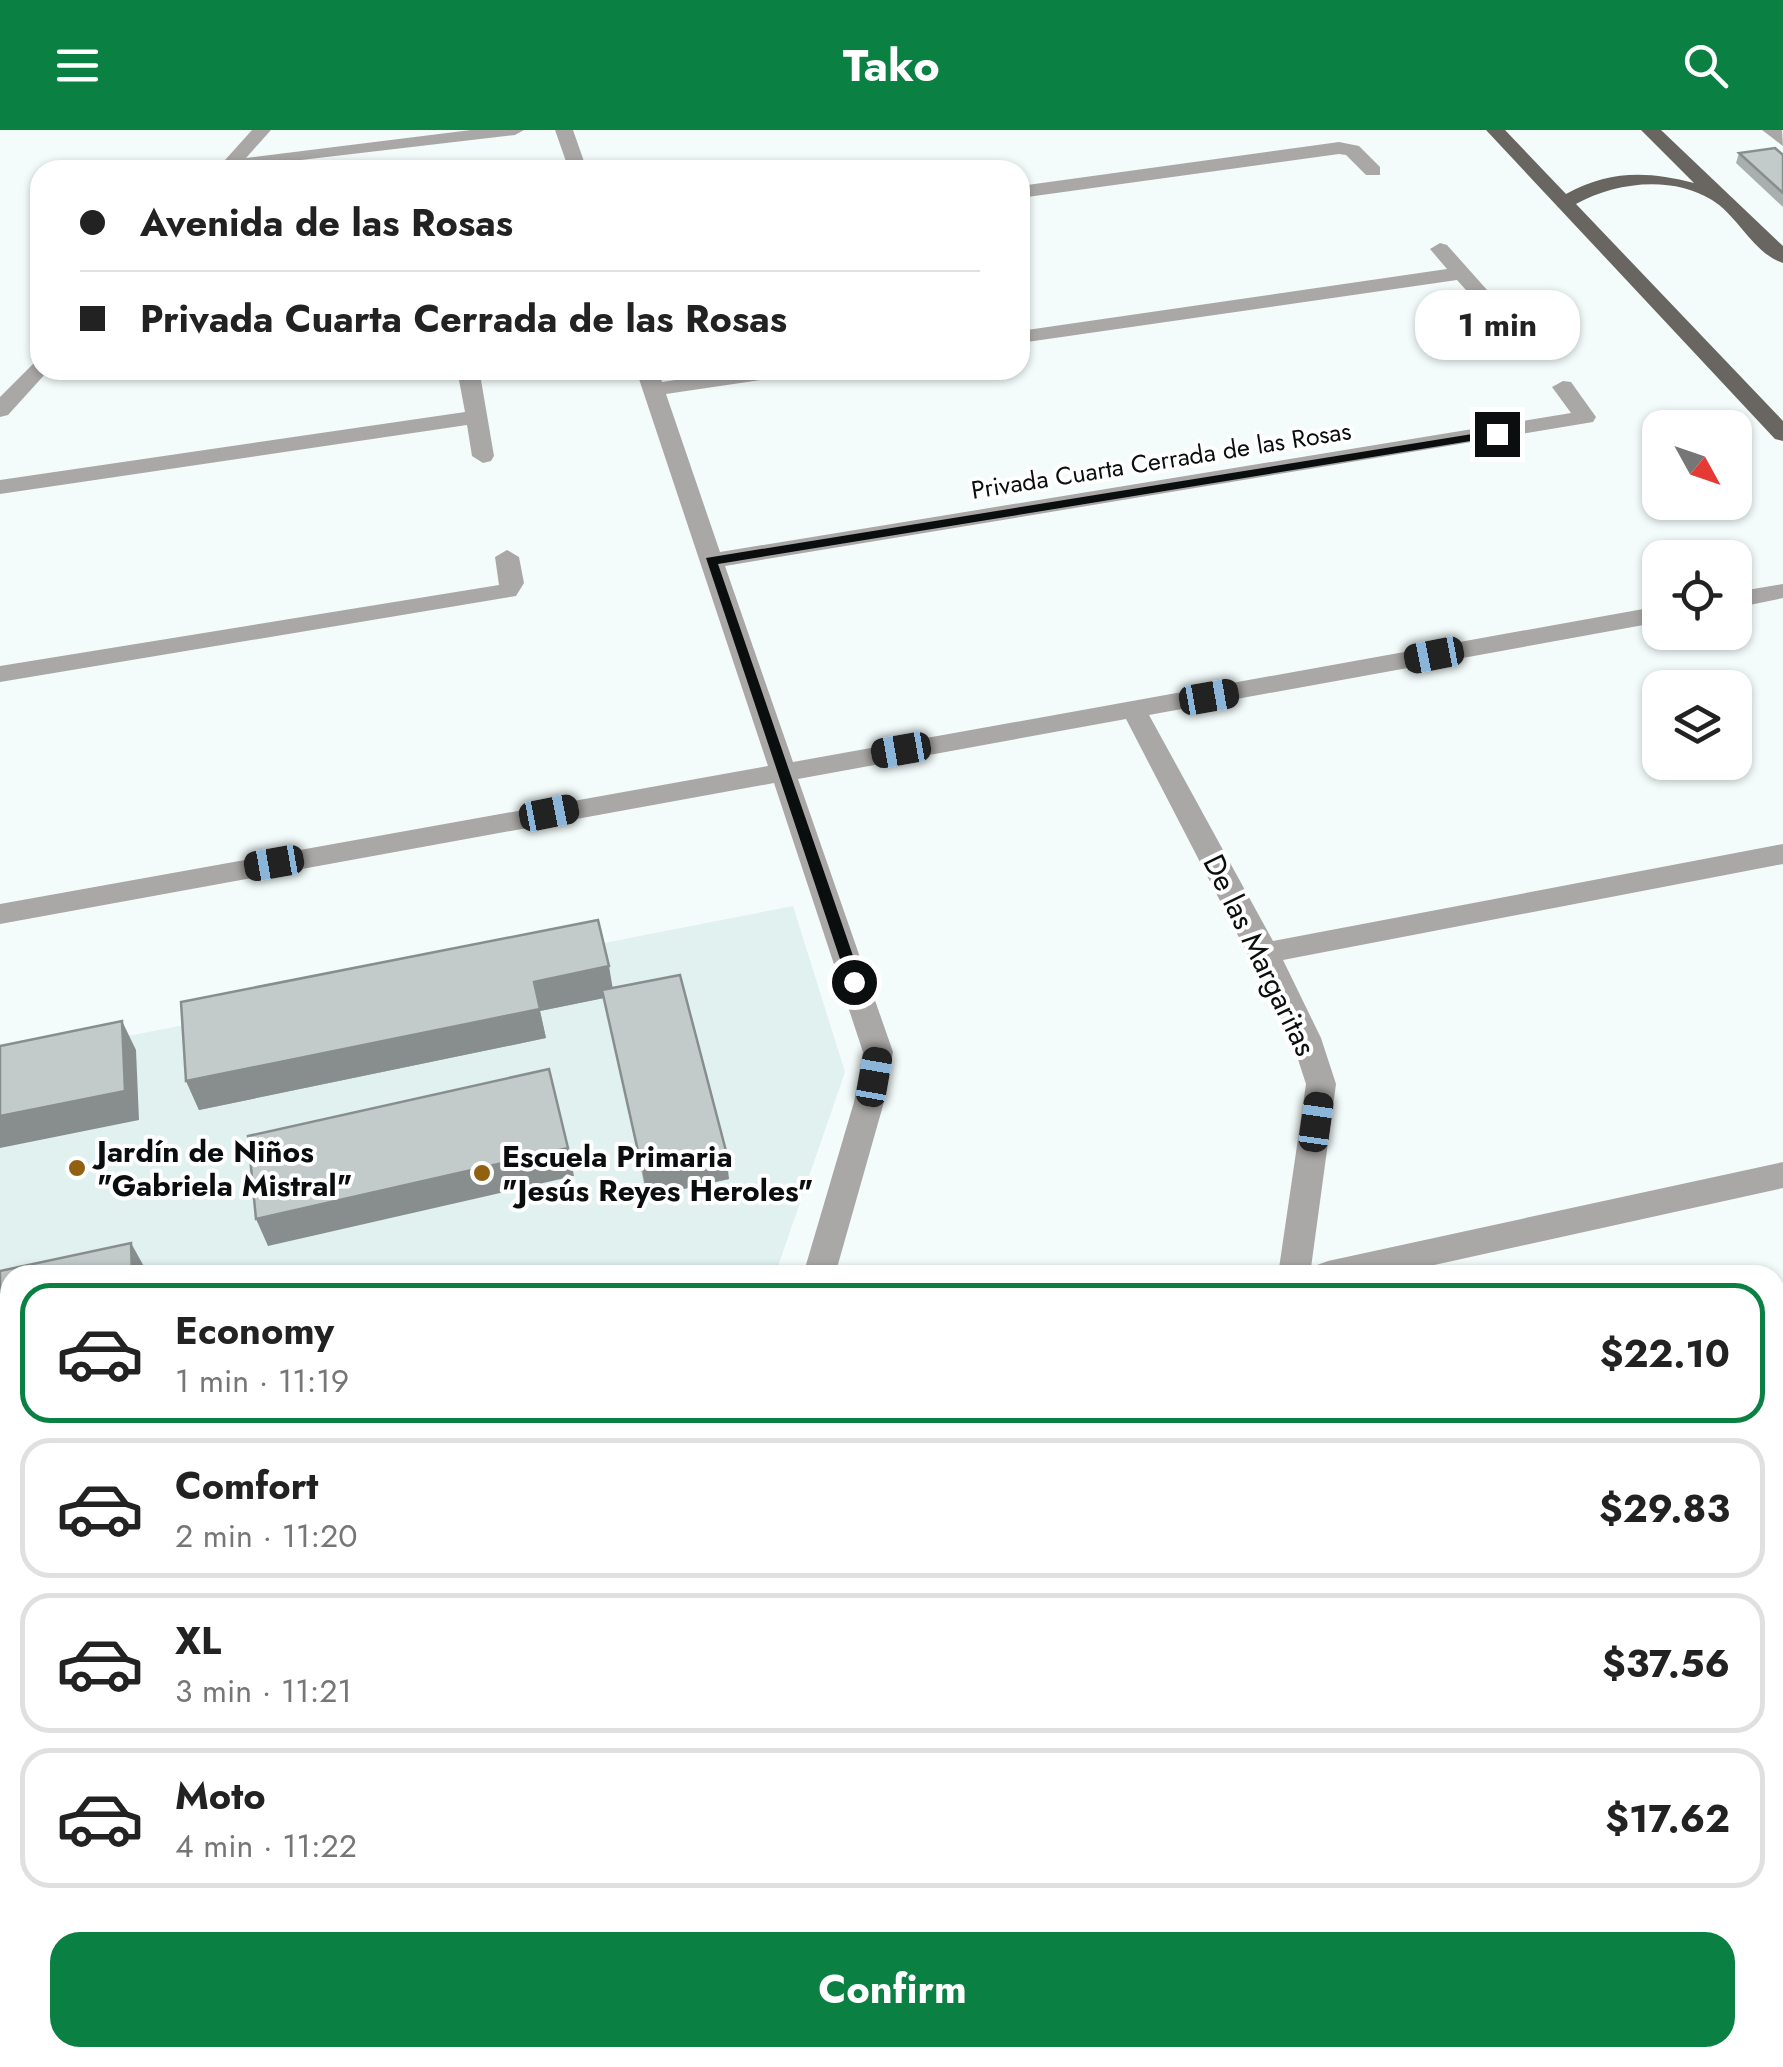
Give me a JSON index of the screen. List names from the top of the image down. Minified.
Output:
{"streets":{"street":["Privada Cuarta Cerrada de las Rosas","De las Margaritas"]},"places":["Jardín de Niños \"Gabriela Mistral\"","Escuela Primaria \"Jesús Reyes Heroles\""],"north":"bottom right","page":{"header":"Tako","banner":["Avenida de las Rosas","Privada Cuarta Cerrada de las Rosas"],"bubble":"1 min","list":[{"name":"Economy","note":"1 min · 11:19","value":"$22.10"},{"name":"Comfort","note":"2 min · 11:20","value":"$29.83"},{"name":"XL","note":"3 min · 11:21","value":"$37.56"},{"name":"Moto","note":"4 min · 11:22","value":"$17.62"}],"buttons":"Confirm"}}
